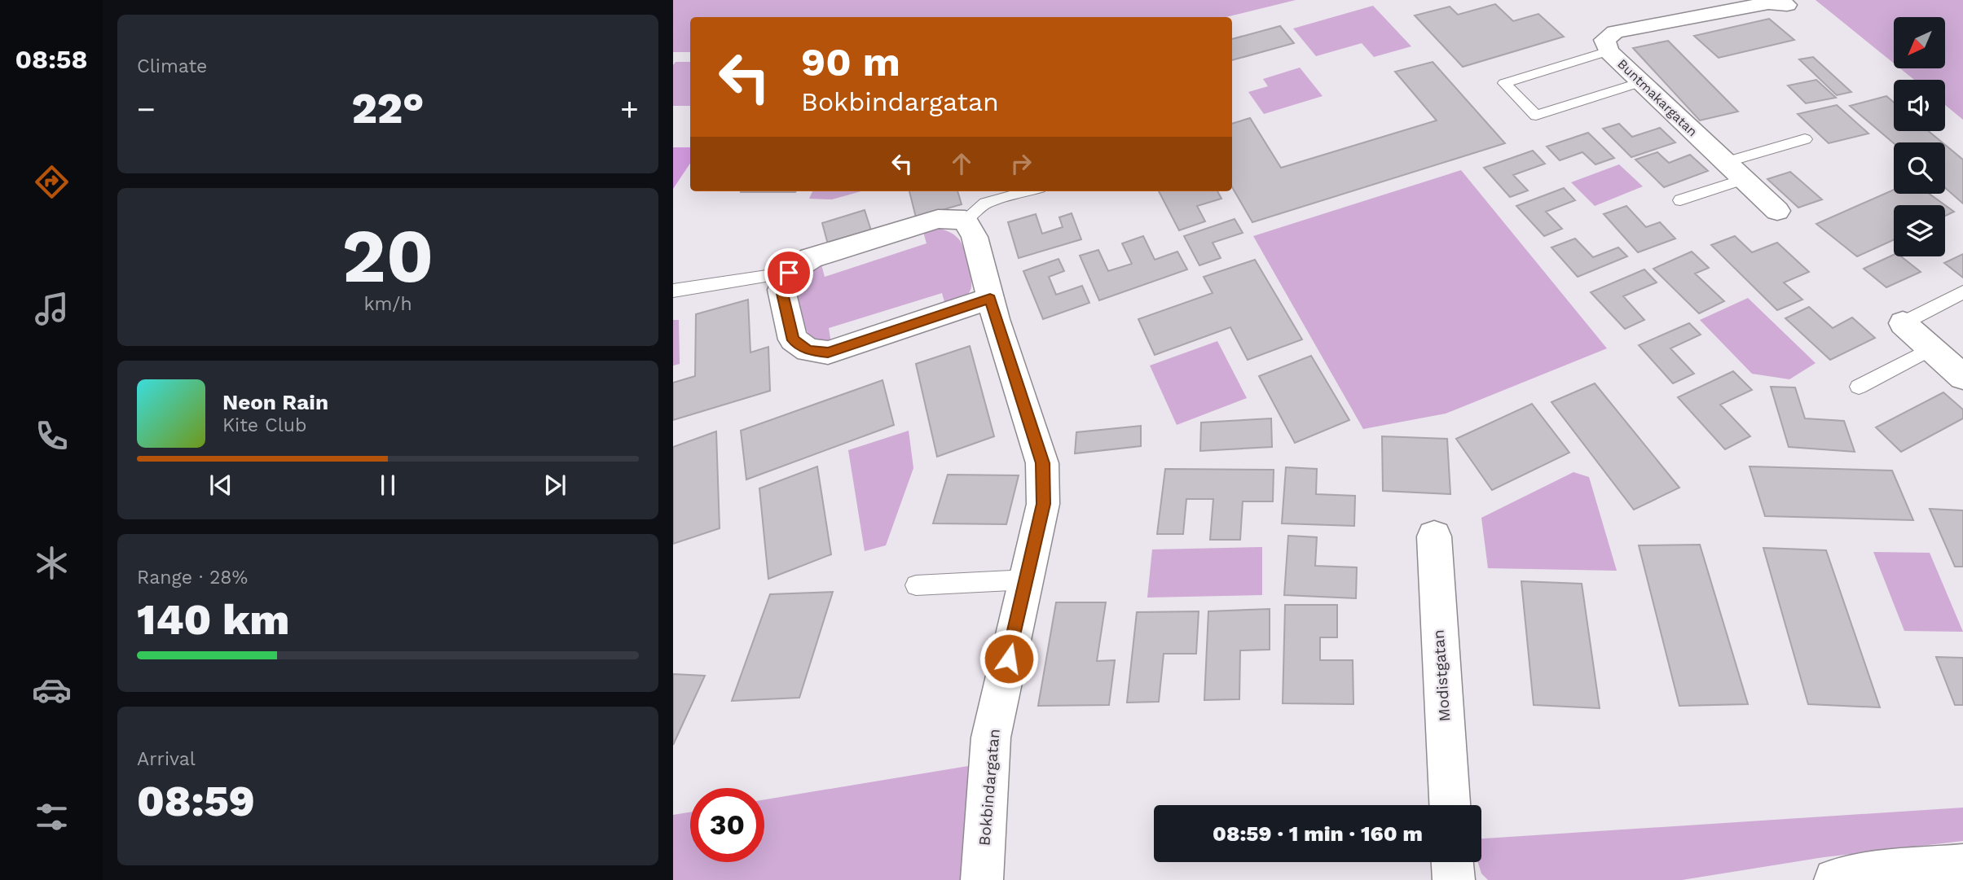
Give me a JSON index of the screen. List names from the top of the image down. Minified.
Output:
{"streets":{"street":["Buntmakargatan","Modistgatan","Bokbindargatan"]},"north":"bottom left","page":{"tabs":"08:58","tile":["Climate",["20","km/h"],["Range · 28%","140 km"],["Arrival","08:59"]],"turn":["90 m","Bokbindargatan"],"heat":["−","22°","+"],"song":["Neon Rain","Kite Club"],"limit":"30","trip":"08:59 · 1 min · 160 m"}}
